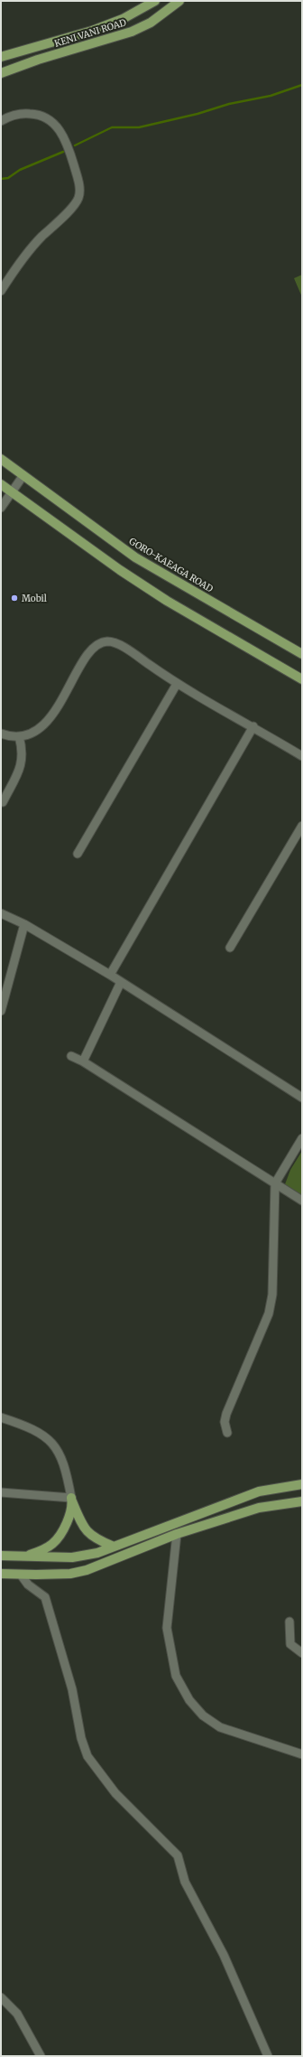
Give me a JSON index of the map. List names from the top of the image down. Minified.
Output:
{"streets":{"main road":["KENI VANI ROAD","GORO-KAEAGA ROAD"]},"places":["Mobil"]}
